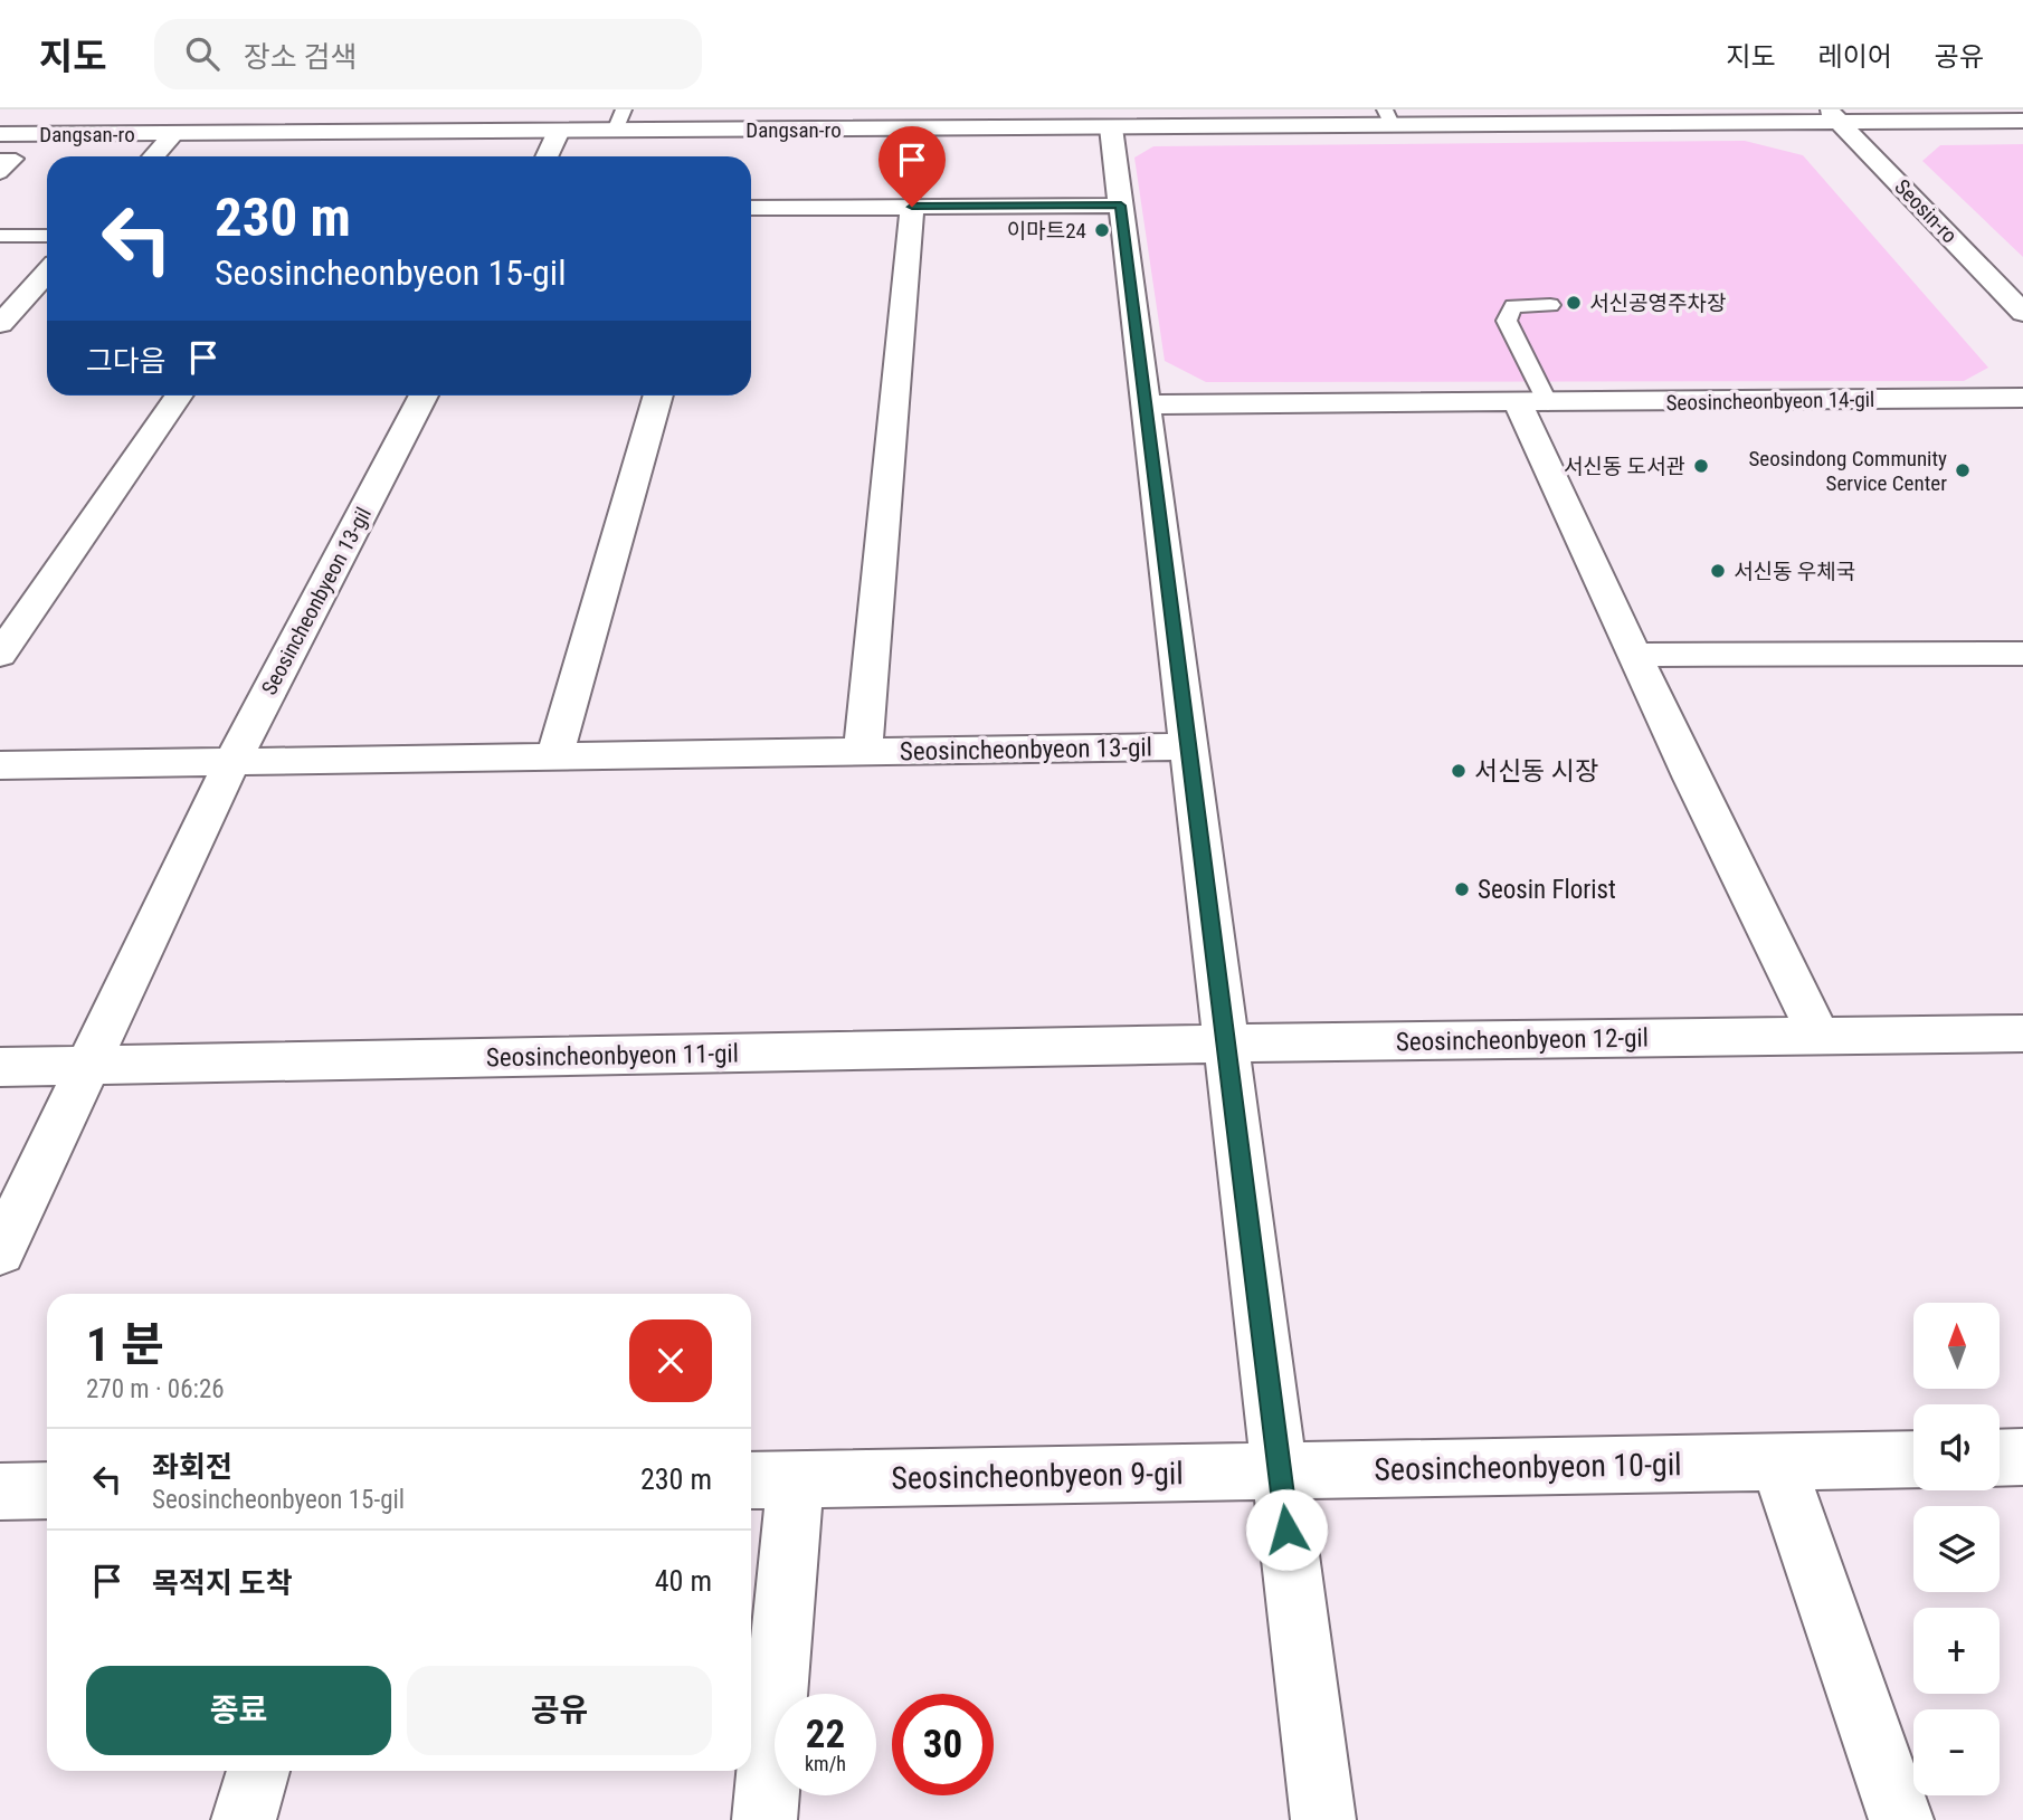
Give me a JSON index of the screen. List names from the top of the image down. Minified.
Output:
{"streets":{"street":["Dangsan-ro","Seosin-ro","Seosincheonbyeon 14-gil","Seosincheonbyeon 13-gil","Seosincheonbyeon 12-gil","Seosincheonbyeon 11-gil","Seosincheonbyeon 10-gil","Seosincheonbyeon 9-gil"]},"crossings":[["Dangsan-ro","Seosin-ro"],["Seosincheonbyeon 12-gil","Seosincheonbyeon 11-gil"],["Seosincheonbyeon 10-gil","Seosincheonbyeon 9-gil"]],"places":["이마트24","서신공영주차장","서신동 도서관","Seosindong Community Service Center","서신동 우체국","서신동 시장","Seosin Florist"],"north":"top","page":{"header":"지도","search":"장소 검색","nav":["지도","레이어","공유"],"turn":["230 m","Seosincheonbyeon 15-gil"],"then":"그다음","heading":["1 분","270 m · 06:26"],"map_buttons":["+","−"],"list":[{"name":"좌회전","note":"Seosincheonbyeon 15-gil","value":"230 m"},{"name":"목적지 도착","value":"40 m"}],"buttons":["종료","공유"],"speed":"22 km/h","limit":"30"}}
